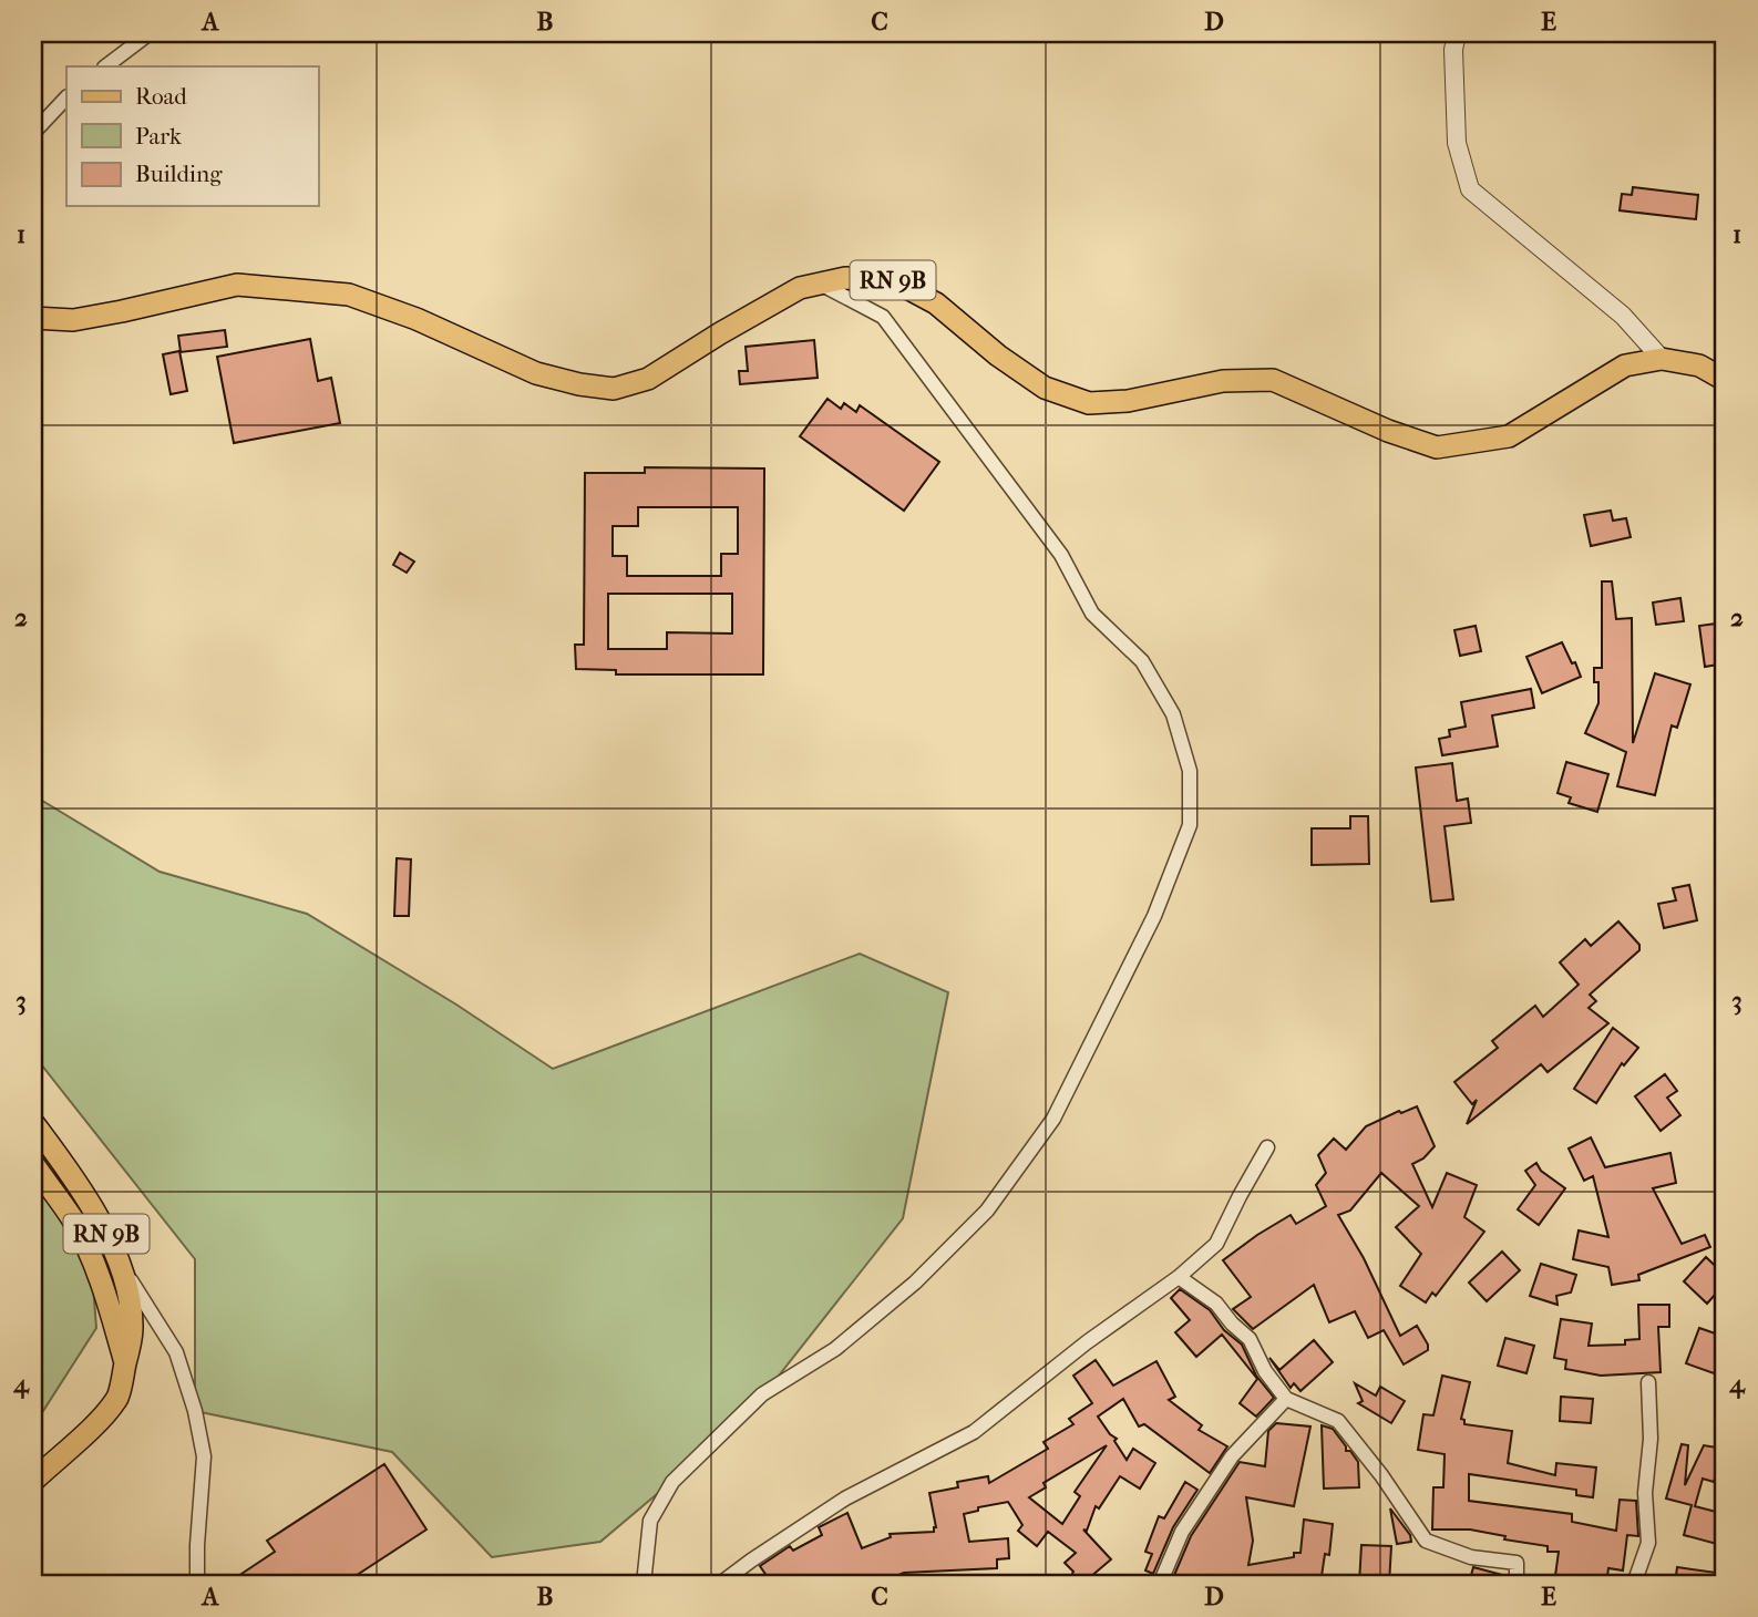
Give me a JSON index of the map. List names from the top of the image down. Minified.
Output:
{"streets":{"main road":["RN 9B"]},"legend":["Road","Park","Building"],"grid":{"columns":["A","B","C","D","E"],"rows":["1","2","3","4"]}}
